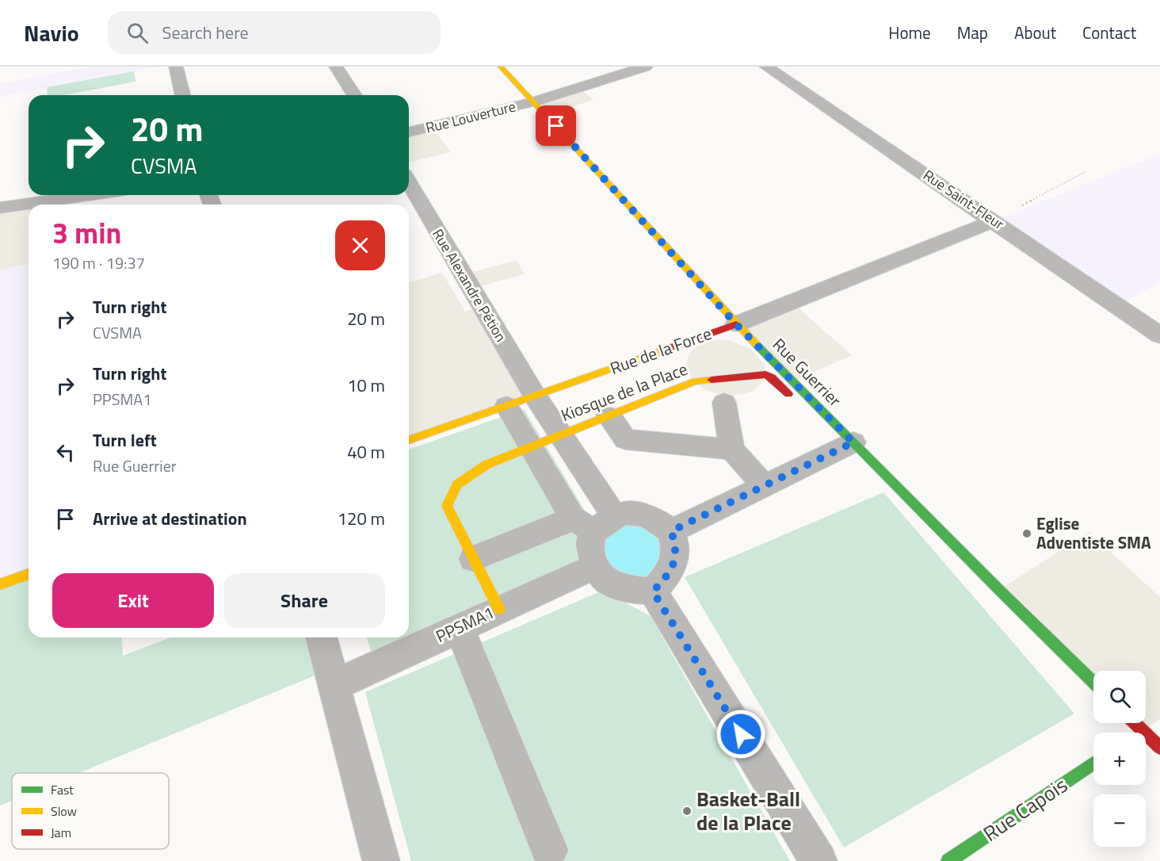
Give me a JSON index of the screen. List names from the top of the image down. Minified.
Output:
{"streets":{"street":["Rue Louverture","Rue Saint-Fleur","Rue Alexandre Pétion","Rue de la Force","Rue Guerrier","Kiosque de la Place","PPSMA1","Rue Capois"]},"crossings":[["Rue Louverture","Rue Guerrier"],["Rue Saint-Fleur","Rue de la Force"],["Rue Alexandre Pétion","Rue de la Force"],["Rue de la Force","Rue Guerrier"]],"places":["Eglise Adventiste SMA","Basket-Ball de la Place"],"legend":["Fast","Slow","Jam"],"page":{"header":"Navio","search":"Search here","nav":["Home","Map","About","Contact"],"turn":["20 m","CVSMA"],"heading":["3 min","190 m · 19:37"],"list":[{"name":"Turn right","note":"CVSMA","value":"20 m"},{"name":"Turn right","note":"PPSMA1","value":"10 m"},{"name":"Turn left","note":"Rue Guerrier","value":"40 m"},{"name":"Arrive at destination","value":"120 m"}],"buttons":["Exit","Share"],"map_buttons":["+","−"]}}
